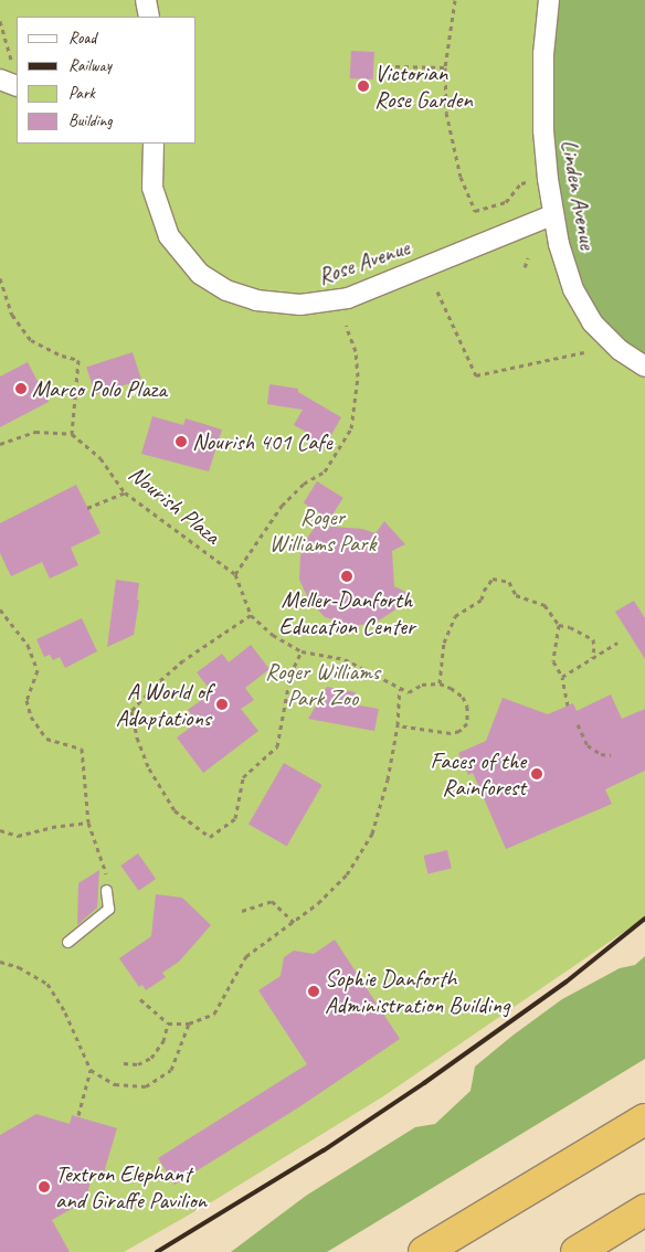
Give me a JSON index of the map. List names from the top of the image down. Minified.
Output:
{"streets":{"street":["Linden Avenue","Rose Avenue"],"path":["Nourish Plaza"]},"crossings":[["Linden Avenue","Rose Avenue"]],"parks":["Roger Williams Park","Roger Williams Park Zoo"],"places":["Victorian Rose Garden","Marco Polo Plaza","Nourish 401 Cafe","Meller-Danforth Education Center","A World of Adaptations","Faces of the Rainforest","Sophie Danforth Administration Building","Textron Elephant and Giraffe Pavilion"],"legend":["Road","Railway","Park","Building"]}
